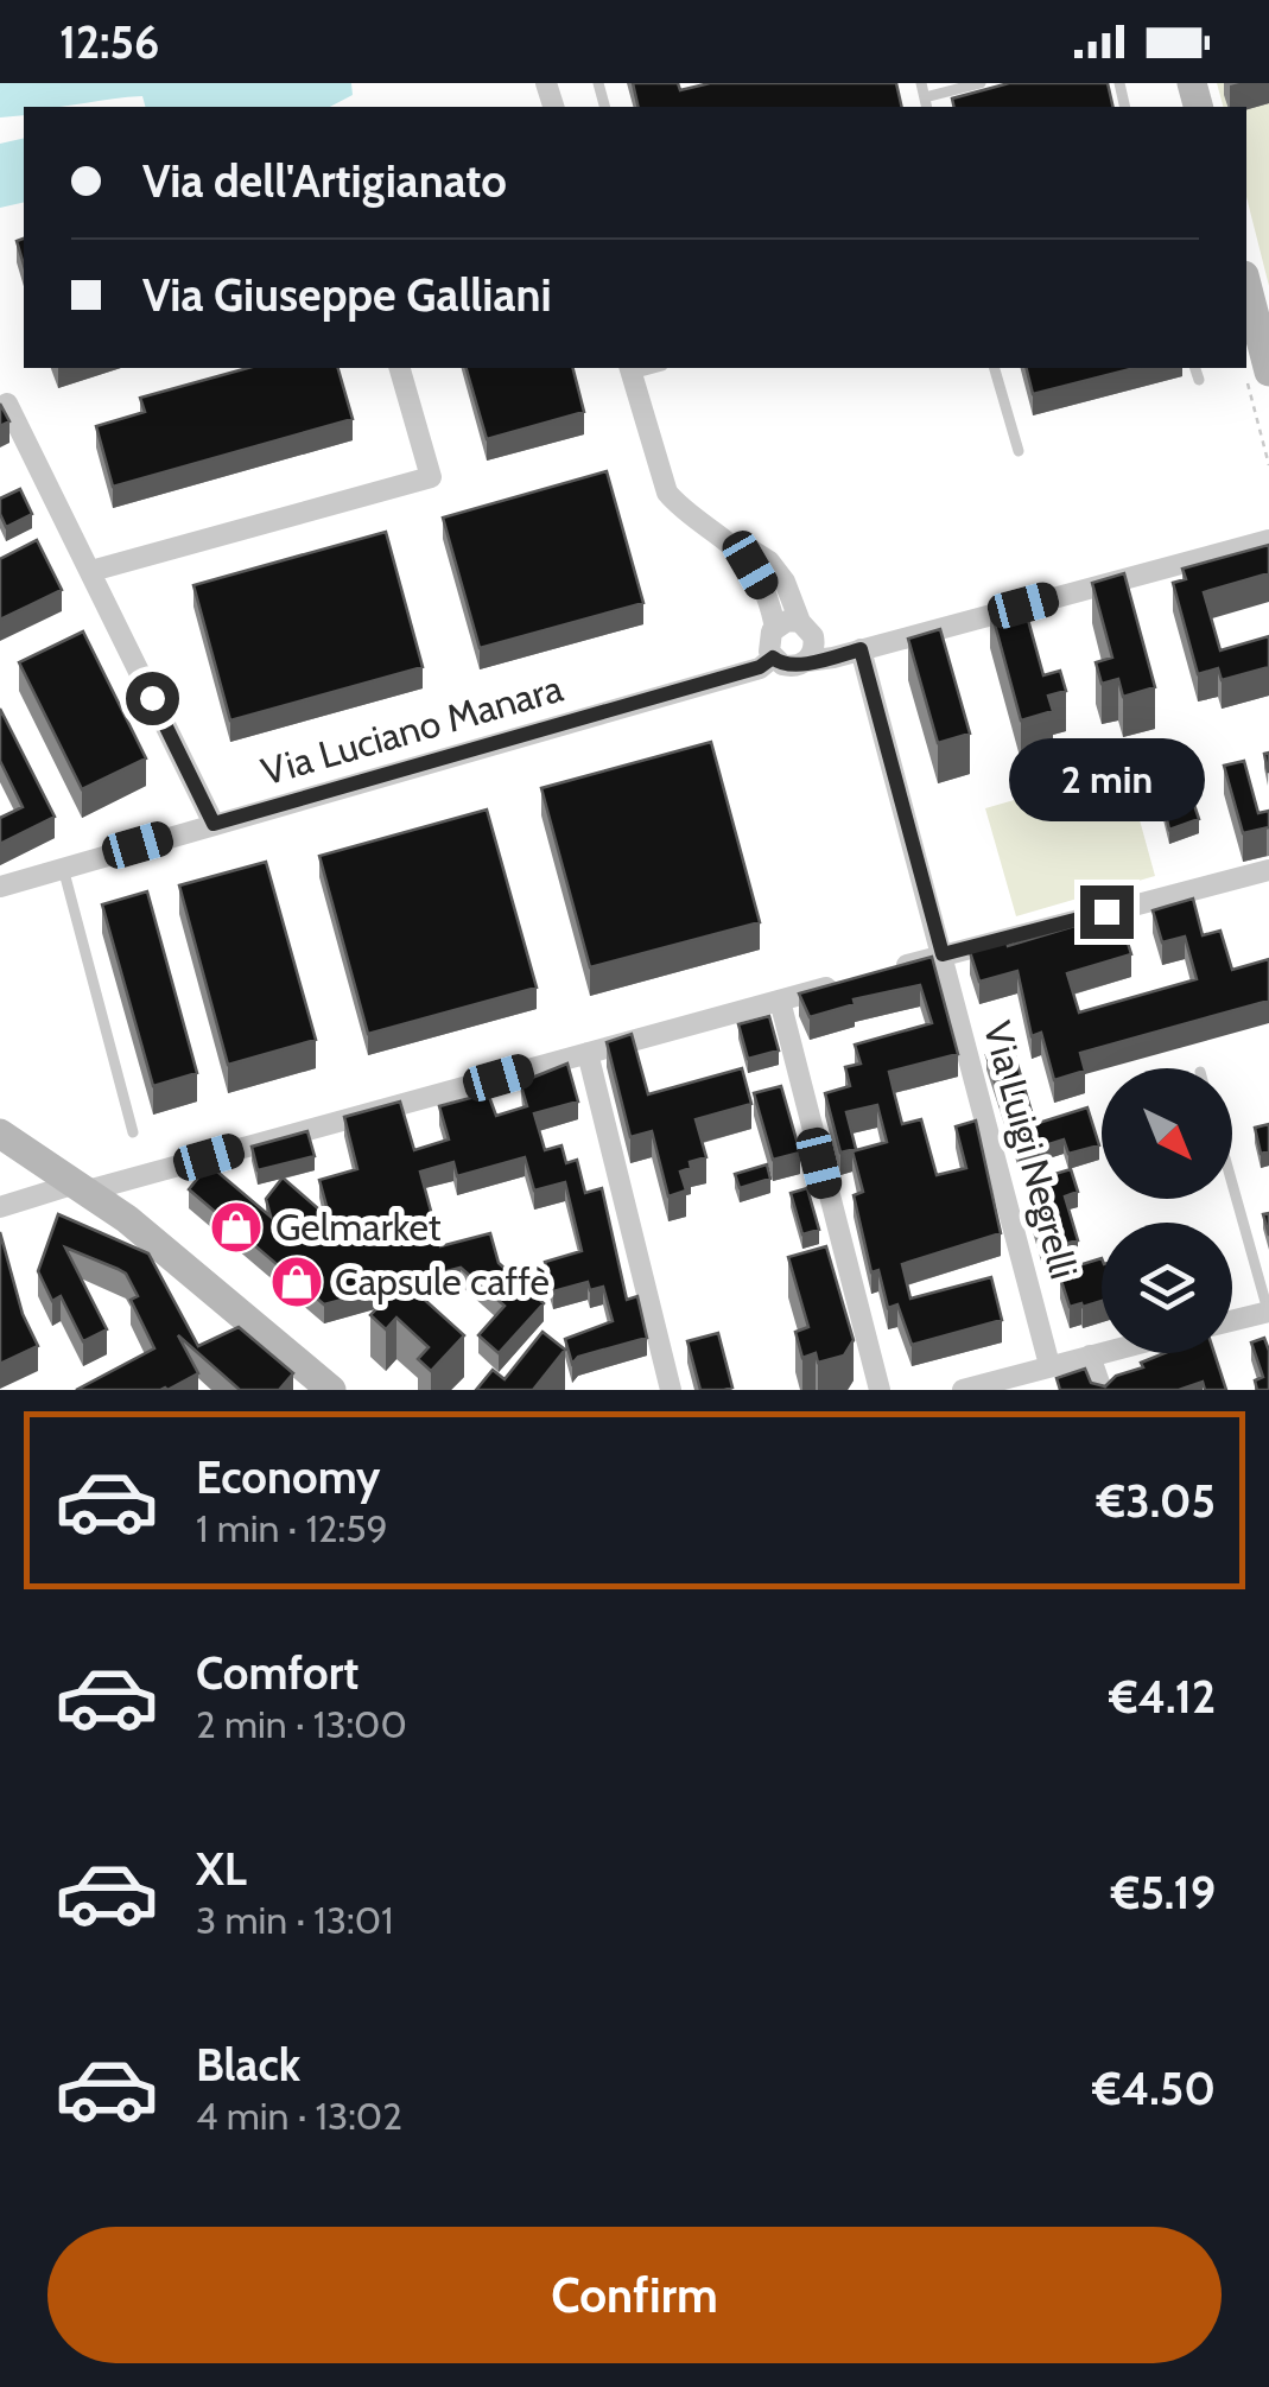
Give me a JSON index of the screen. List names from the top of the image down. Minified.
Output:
{"streets":{"street":["Via Luciano Manara","Via Luigi Negrelli"]},"places":{"shop":["Gelmarket","Capsule caffè"]},"north":"bottom right","page":{"status":"12:56","banner":["Via dell'Artigianato","Via Giuseppe Galliani"],"bubble":"2 min","list":[{"name":"Economy","note":"1 min · 12:59","value":"€3.05"},{"name":"Comfort","note":"2 min · 13:00","value":"€4.12"},{"name":"XL","note":"3 min · 13:01","value":"€5.19"},{"name":"Black","note":"4 min · 13:02","value":"€4.50"}],"buttons":"Confirm"}}
